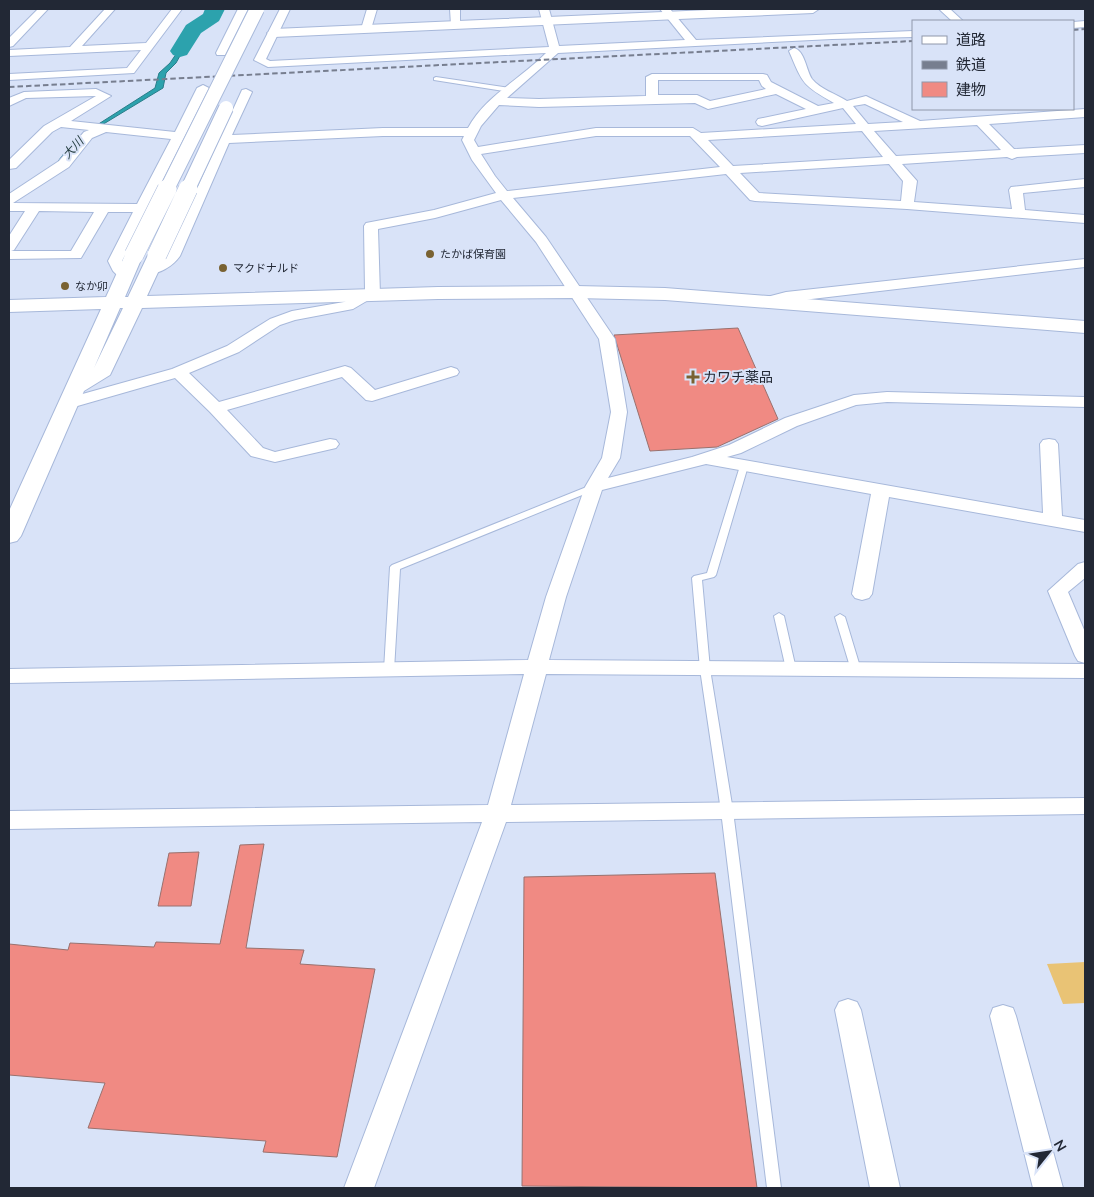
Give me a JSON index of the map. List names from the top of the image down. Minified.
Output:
{"water":["大川"],"places":{"other":["たかば保育園","マクドナルド","なか卯"],"health":["カワチ薬品"]},"legend":["道路","鉄道","建物"],"north":"top right"}
